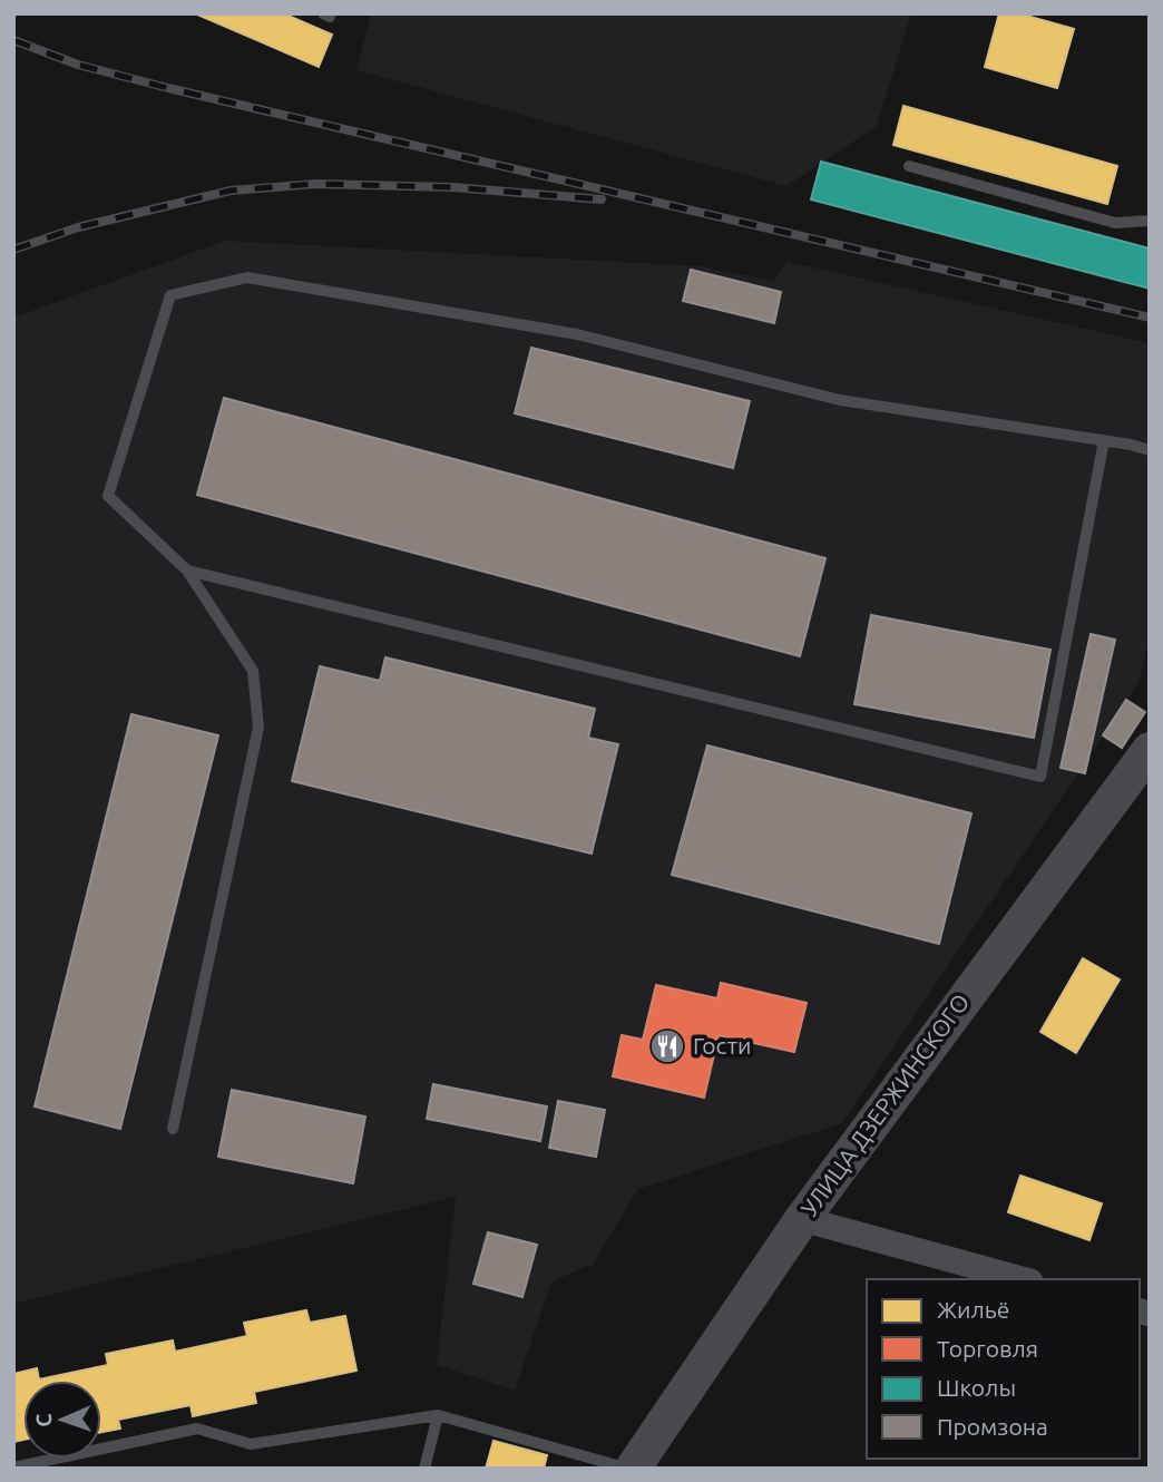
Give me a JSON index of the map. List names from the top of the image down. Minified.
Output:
{"streets":{"street":["УЛИЦА ДЗЕРЖИНСКОГО"]},"places":{"restaurant":["Гости"]},"legend":["Жильё","Торговля","Школы","Промзона"],"north":"left"}
